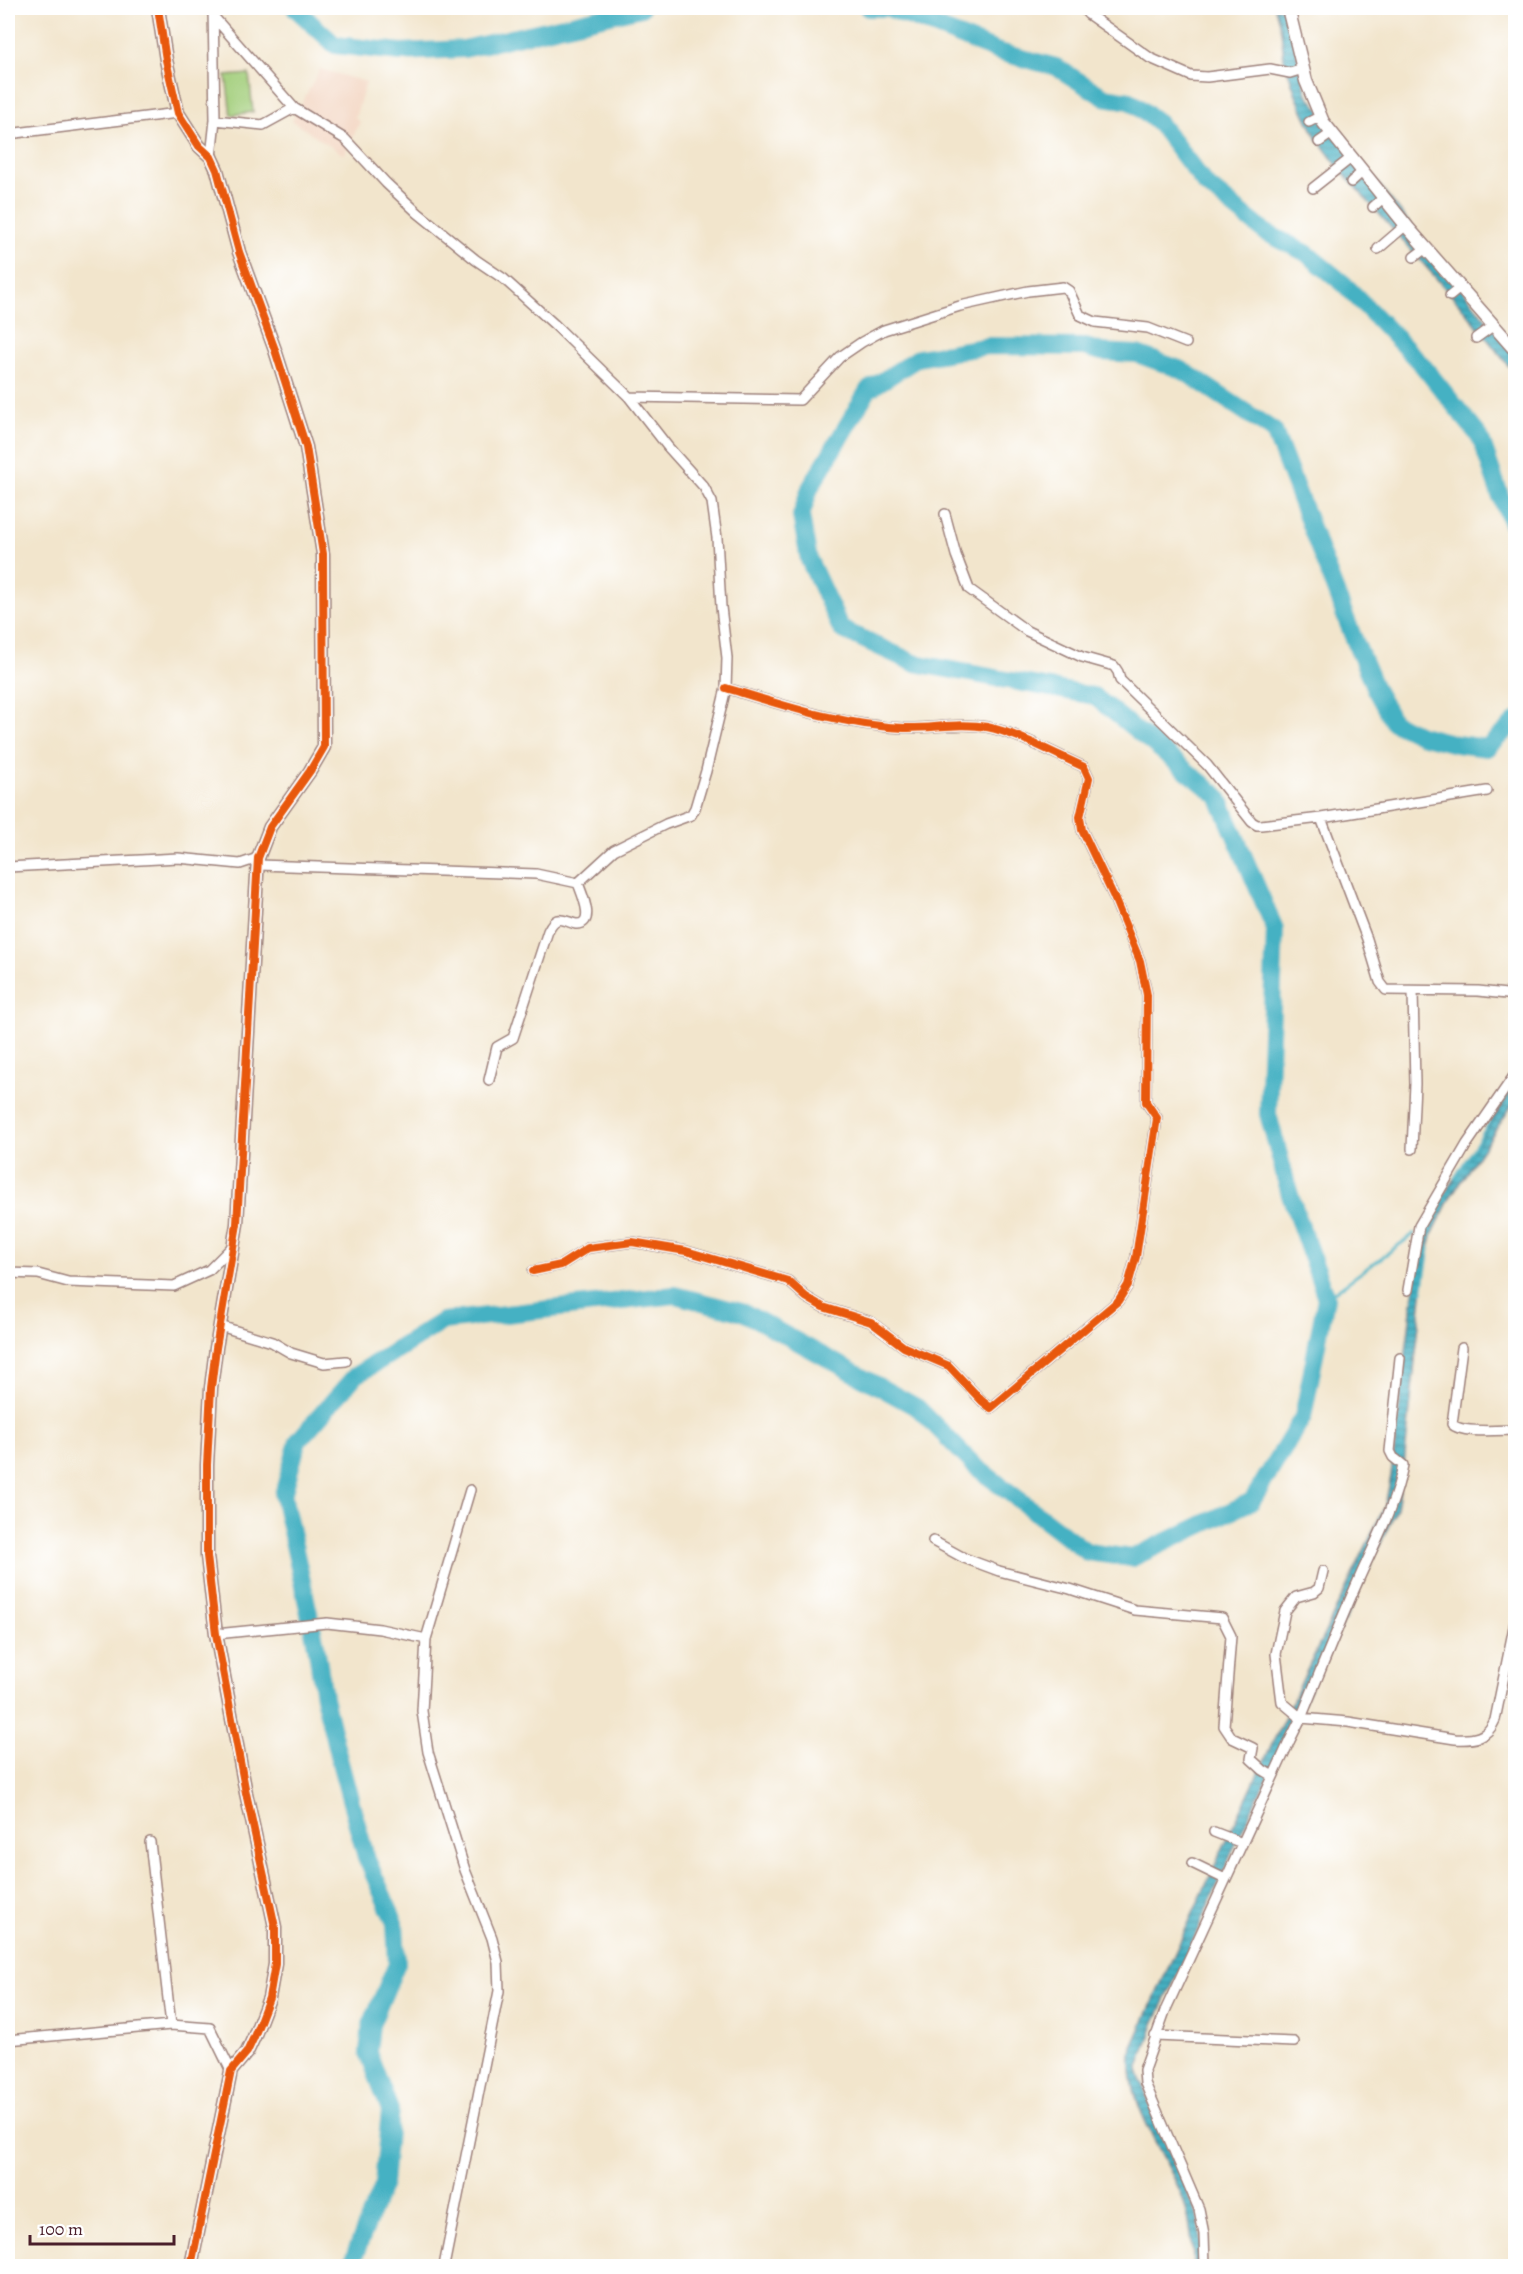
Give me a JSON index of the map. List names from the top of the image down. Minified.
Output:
{"scale_bar":"100 m"}
